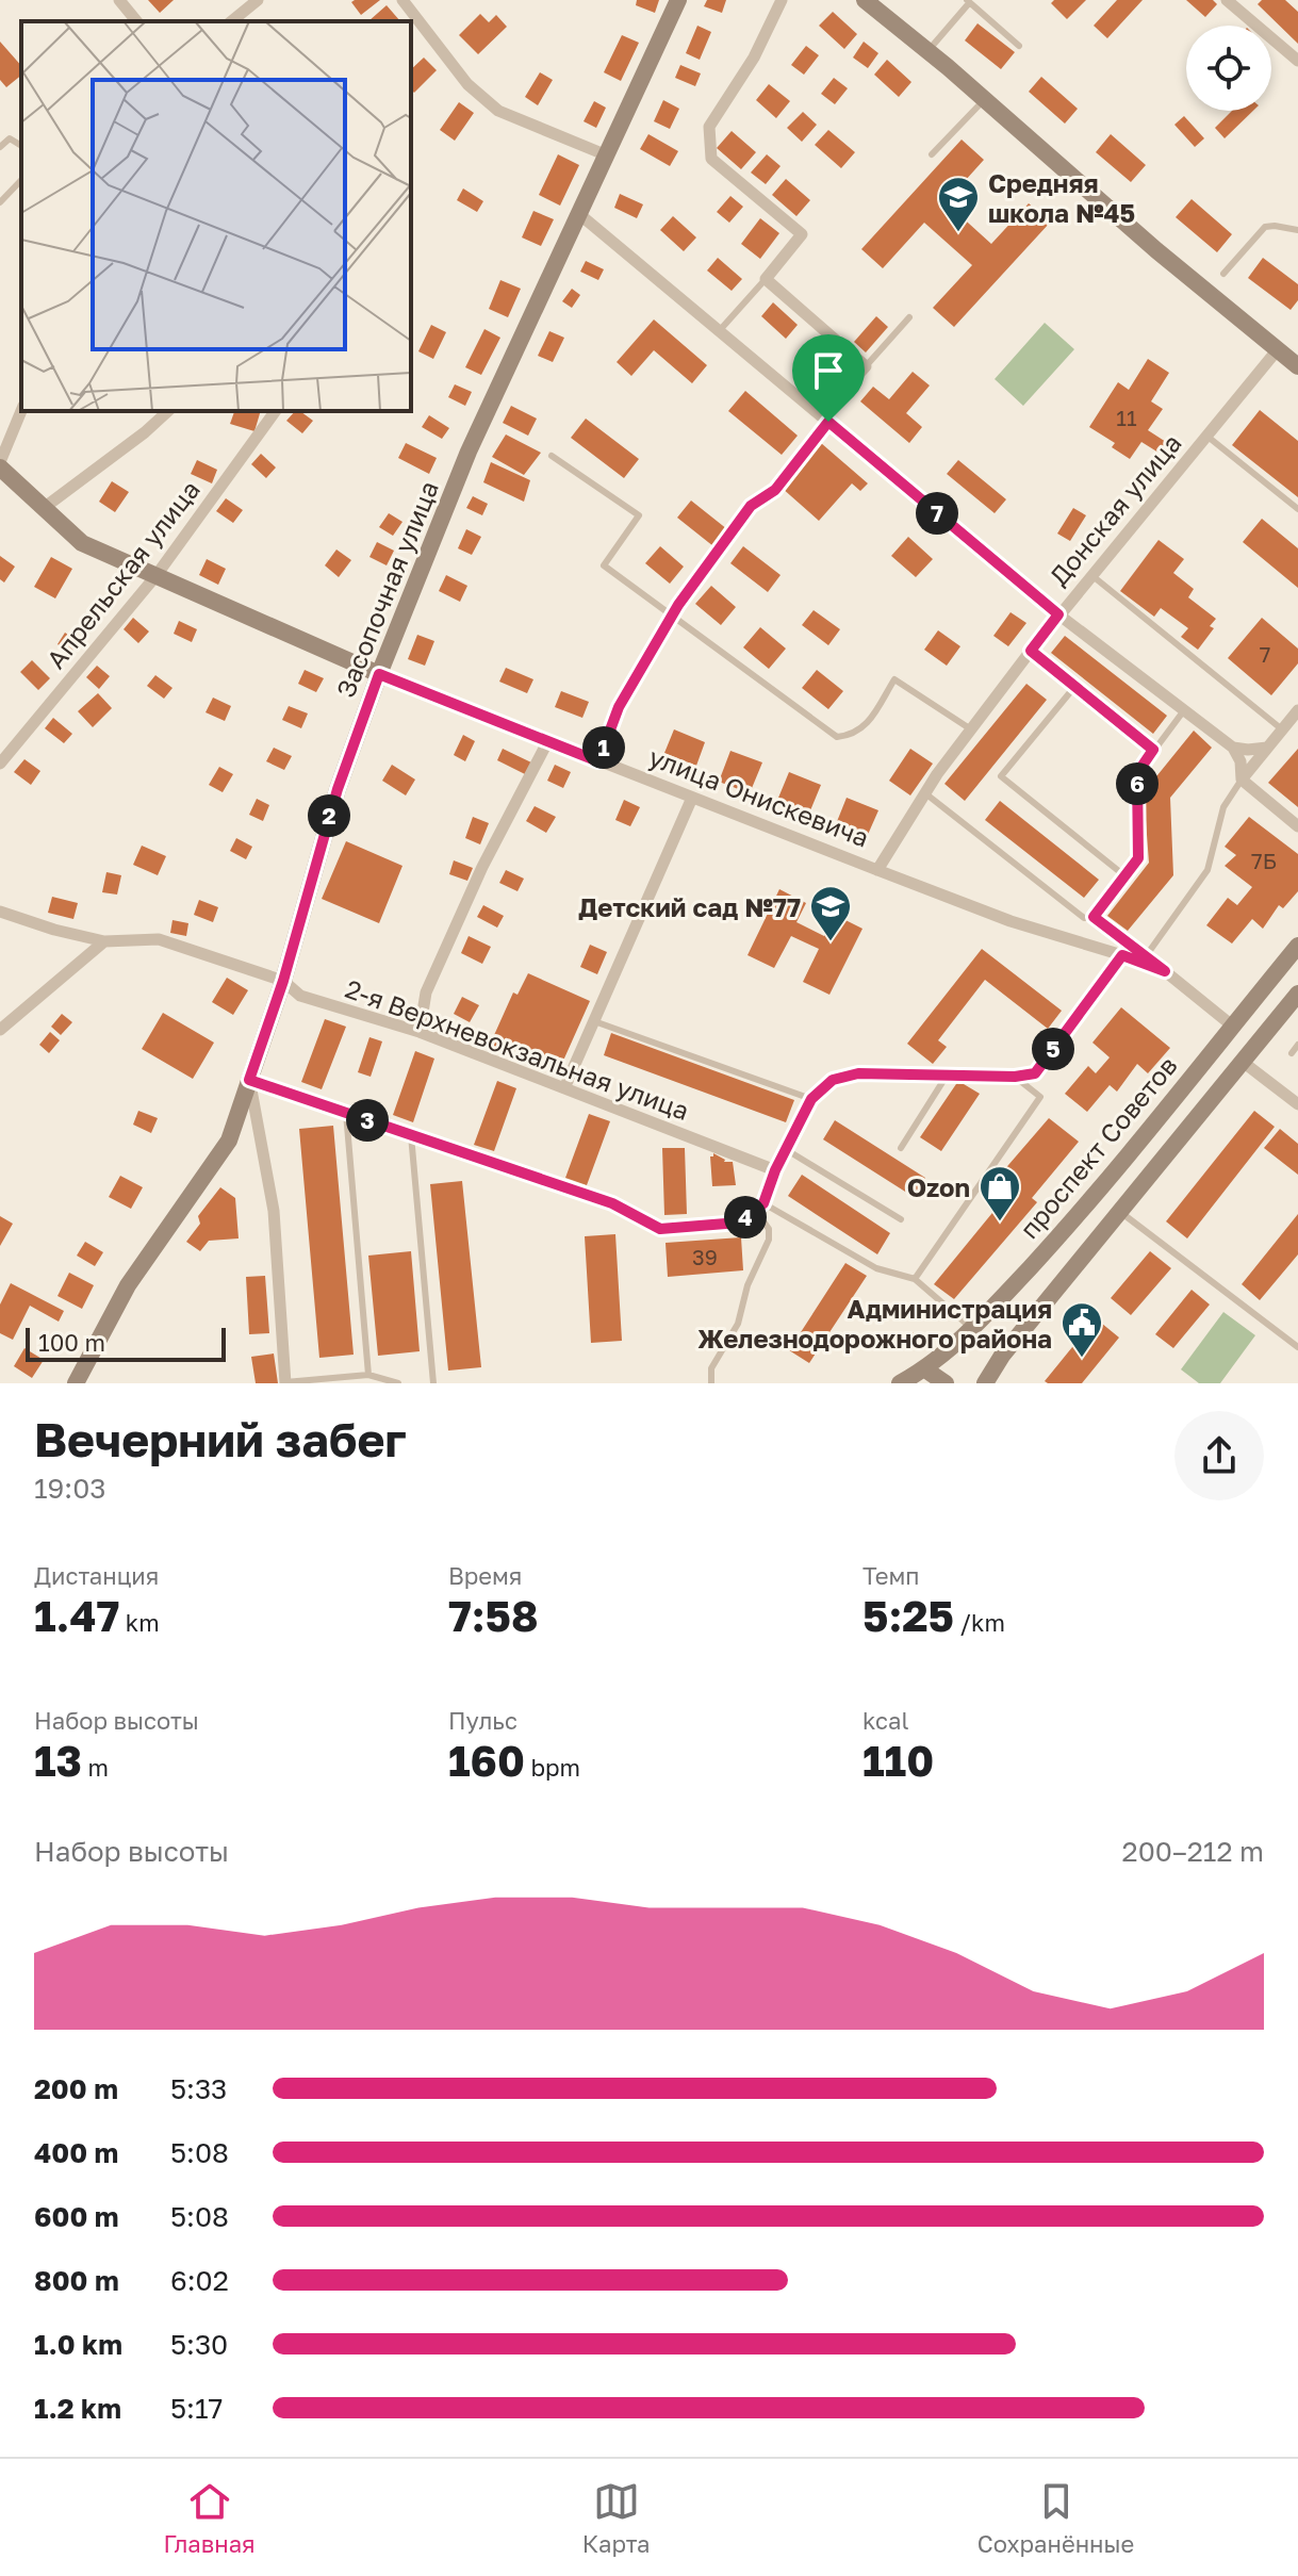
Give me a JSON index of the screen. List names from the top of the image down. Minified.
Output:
{"streets":{"street":["Донская улица","Апрельская улица","Засопочная улица","улица Онискевича","2-я Верхневокзальная улица","проспект Советов"]},"crossings":[["Донская улица","улица Онискевича"],["Апрельская улица","улица Онискевича"],["Засопочная улица","улица Онискевича"],["Засопочная улица","2-я Верхневокзальная улица"],["улица Онискевича","проспект Советов"]],"places":{"school or university":["Средняя школа №45","Детский сад №77"],"shop":["Ozon"],"public building":["Администрация Железнодорожного района"]},"house_numbers":["11","7","7Б","39"],"scale_bar":"100 m","page":{"pins":["7","1","6","2","5","3","4"],"scale":"100 m","heading":["Вечерний забег","19:03"],"stats":[["Дистанция","1.47 km"],["Время","7:58"],["Темп","5:25 /km"],["Набор высоты","13 m"],["Пульс","160 bpm"],["kcal","110"]],"chart":["Набор высоты","200–212 m"],"list":[{"name":"200 m","note":"5:33"},{"name":"400 m","note":"5:08"},{"name":"600 m","note":"5:08"},{"name":"800 m","note":"6:02"},{"name":"1.0 km","note":"5:30"},{"name":"1.2 km","note":"5:17"}],"tabs":["Главная","Карта","Сохранённые"]}}
